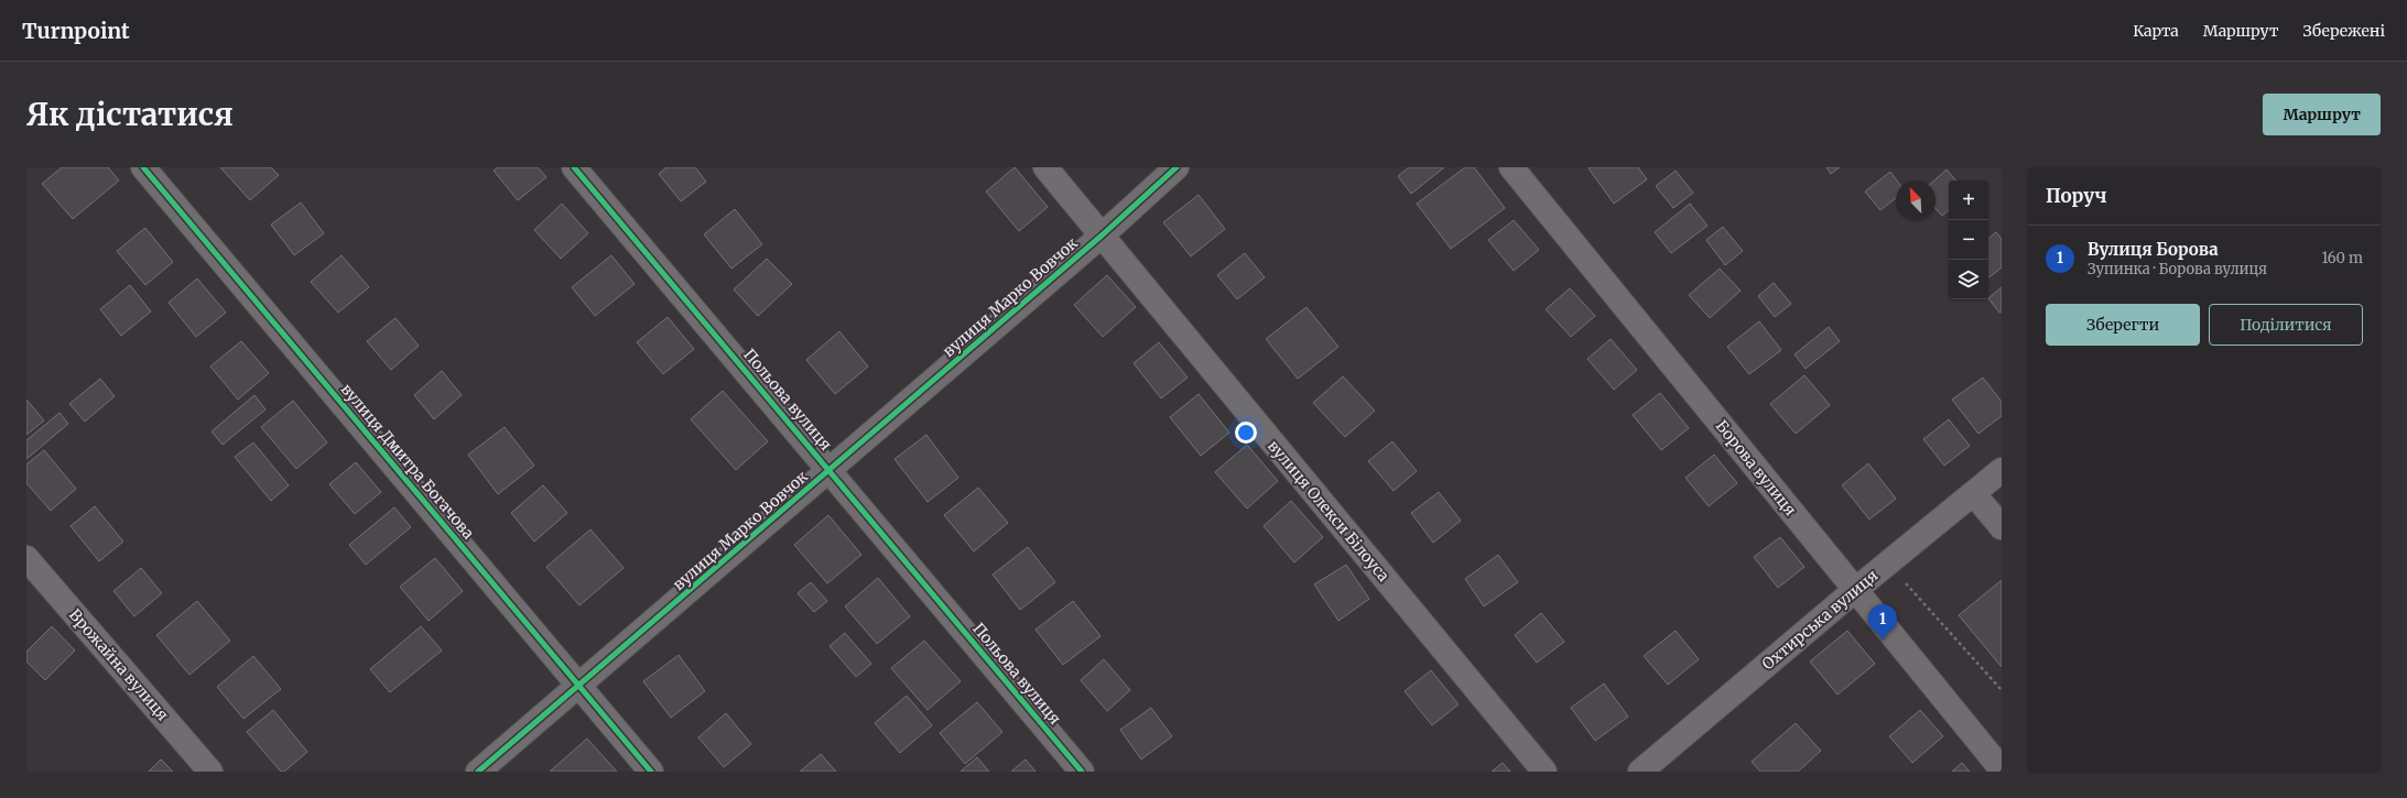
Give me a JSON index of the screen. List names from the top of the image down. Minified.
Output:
{"streets":{"street":["вулиця Марко Вовчок","Польова вулиця","вулиця Дмитра Богачова","Борова вулиця","вулиця Олекси Білоуса","Охтирська вулиця","Врожайна вулиця"]},"crossings":[["вулиця Марко Вовчок","Польова вулиця"],["вулиця Марко Вовчок","вулиця Дмитра Богачова"],["вулиця Марко Вовчок","вулиця Олекси Білоуса"],["Борова вулиця","Охтирська вулиця"]],"north":"top left","page":{"header":"Turnpoint","nav":["Карта","Маршрут","Збережені"],"buttons":["Маршрут",["Зберегти","Поділитися"]],"title":"Як дістатися","heading":"Поруч","map_buttons":["+","−"],"list":[{"mark":"1","name":"Вулиця Борова","note":"Зупинка · Борова вулиця","value":"160 m"}],"pins":"1"}}
